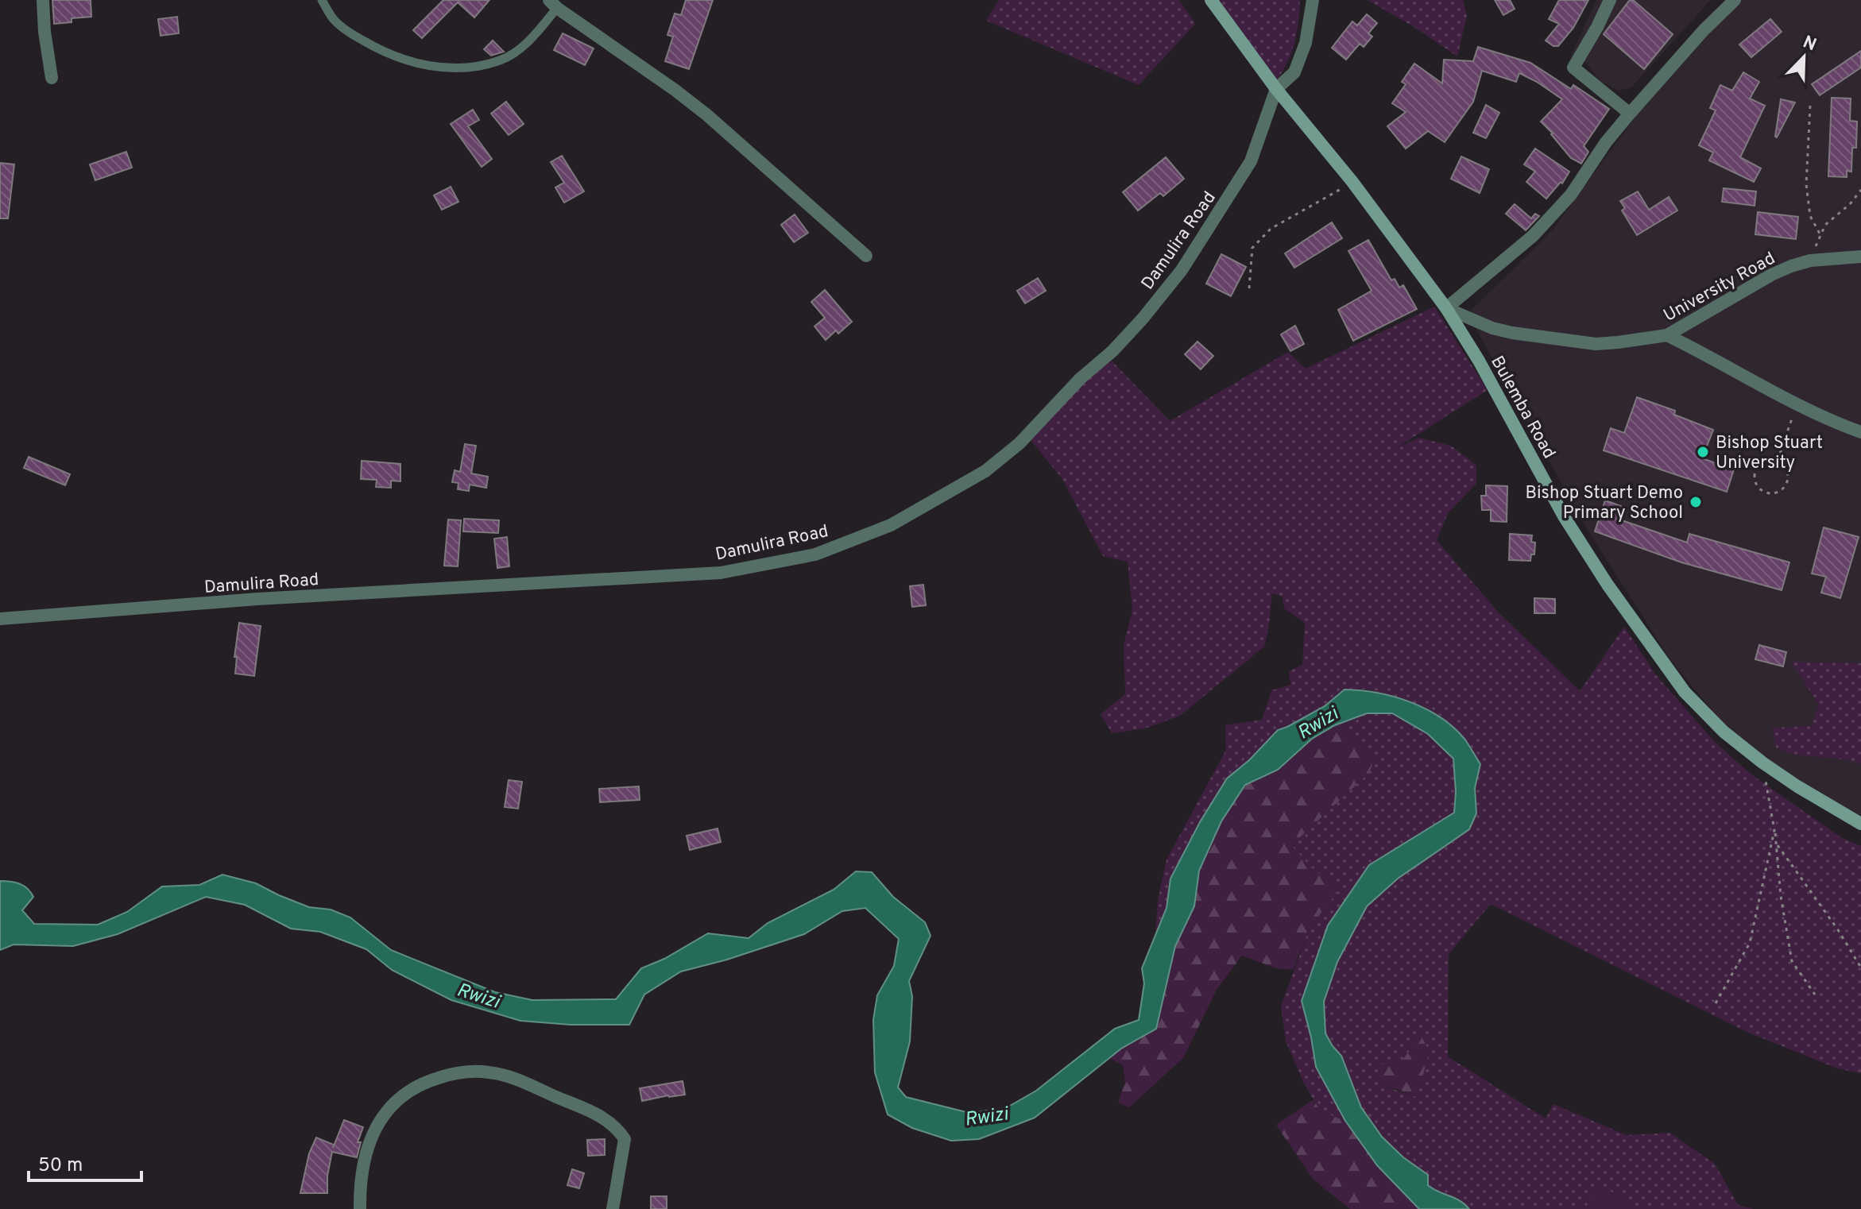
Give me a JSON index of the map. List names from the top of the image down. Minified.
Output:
{"streets":{"main road":["Bulemba Road"],"street":["Damulira Road","University Road"]},"crossings":[["Damulira Road","Bulemba Road"],["University Road","Bulemba Road"]],"water":["Rwizi"],"places":["Bishop Stuart University","Bishop Stuart Demo Primary School"],"scale_bar":"50 m","north":"top right"}
